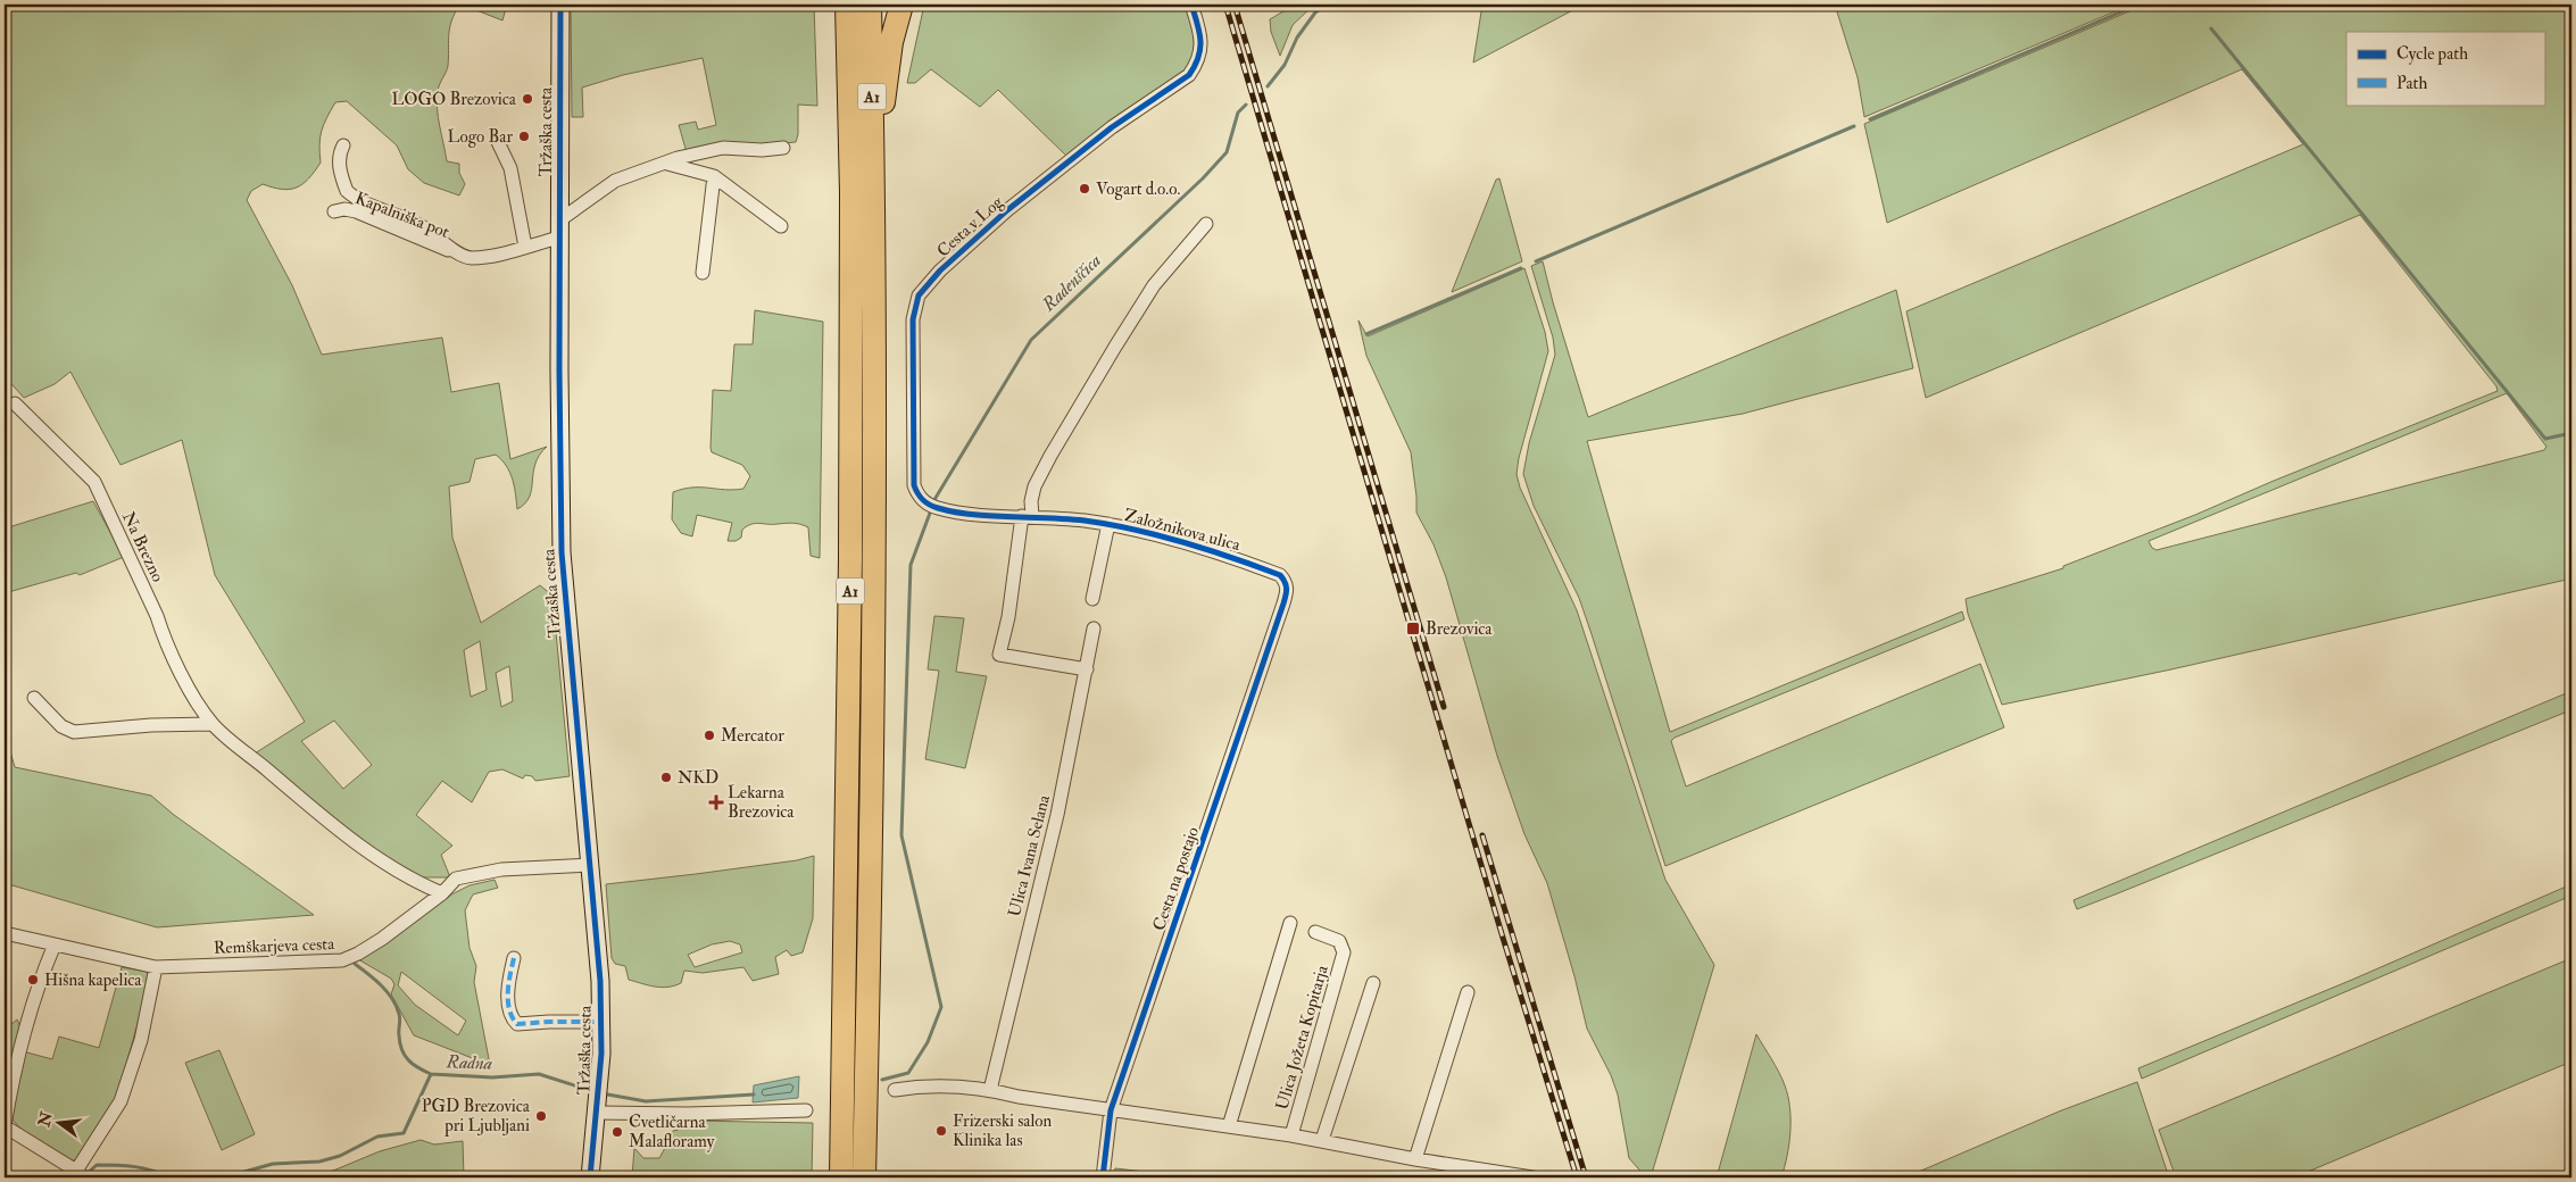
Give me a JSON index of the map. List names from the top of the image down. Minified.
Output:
{"streets":{"highway":["A1"],"main road":["Tržaška cesta"],"street":["Kapalniška pot","Cesta v Log","Založnikova ulica","Na Brezno","Ulica Ivana Selana","Cesta na postajo","Remškarjeva cesta","Ulica Jožeta Kopitarja"]},"crossings":[["Tržaška cesta","Kapalniška pot"],["Tržaška cesta","Remškarjeva cesta"],["Cesta v Log","Založnikova ulica"],["Založnikova ulica","Cesta na postajo"],["Na Brezno","Remškarjeva cesta"],["Cesta na postajo","Ulica Jožeta Kopitarja"]],"water":["Radenščica","Radna"],"places":{"other":["LOGO Brezovica","Logo Bar","Vogart d.o.o.","Mercator","NKD","Hišna kapelica","PGD Brezovica pri Ljubljani","Frizerski salon Klinika las","Cvetličarna Malafloramy"],"transit":["Brezovica"],"health":["Lekarna Brezovica"]},"legend":["Cycle path","Path"],"north":"left"}
